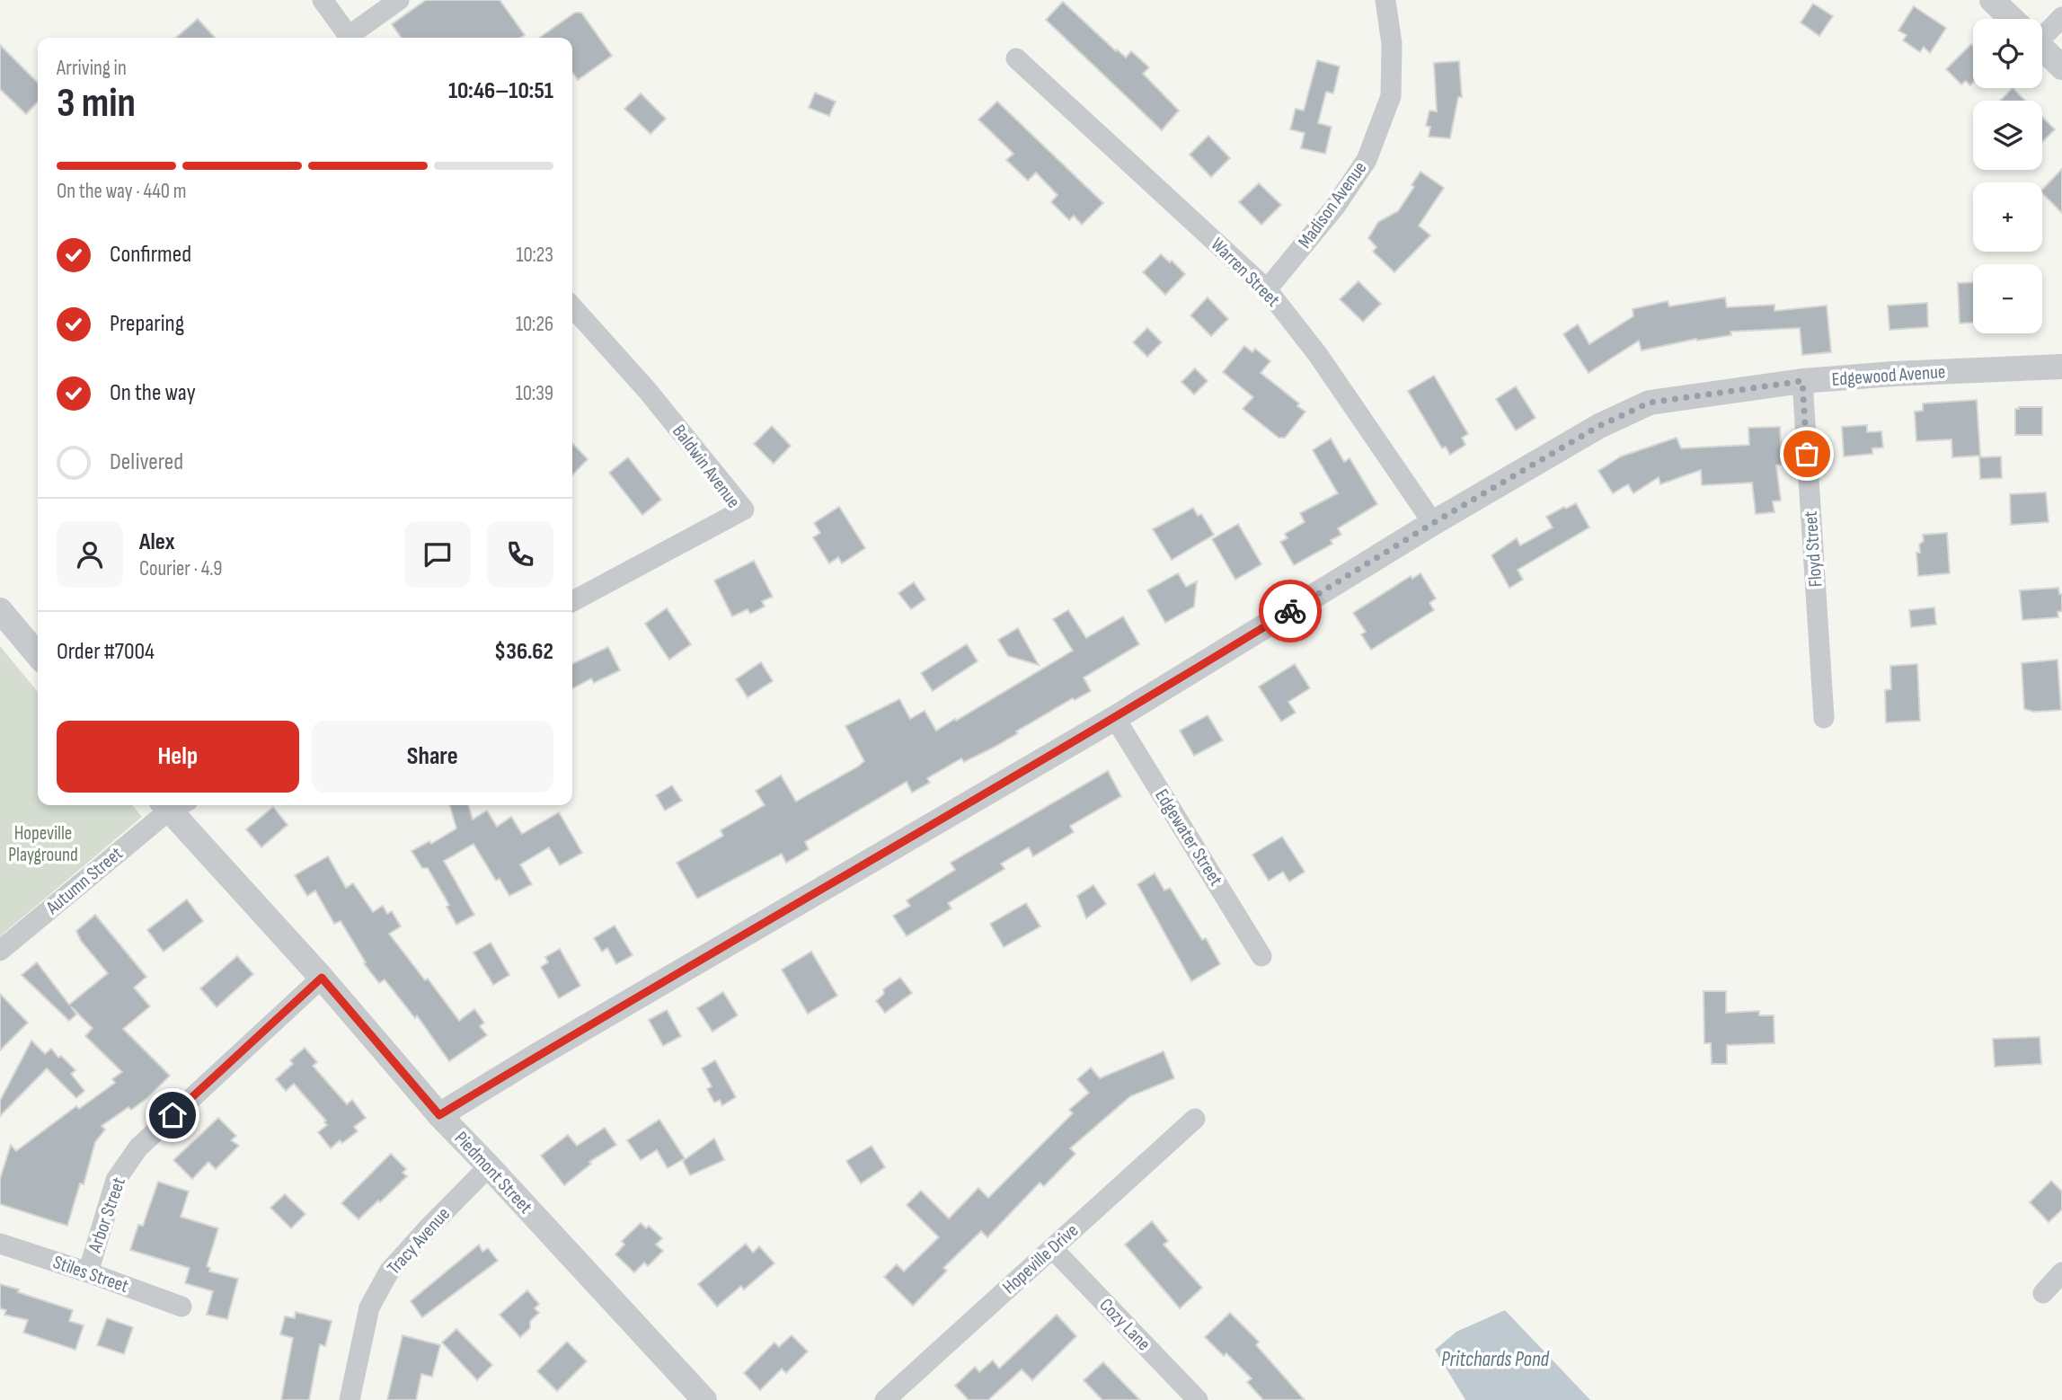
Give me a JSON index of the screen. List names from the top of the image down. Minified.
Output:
{"streets":{"street":["Madison Avenue","Warren Street","Edgewood Avenue","Baldwin Avenue","Floyd Street","Edgewater Street","Autumn Street","Piedmont Street","Arbor Street","Tracy Avenue","Hopeville Drive","Stiles Street","Cozy Lane"]},"crossings":[["Madison Avenue","Warren Street"],["Warren Street","Edgewood Avenue"],["Edgewood Avenue","Floyd Street"],["Edgewood Avenue","Edgewater Street"],["Edgewood Avenue","Piedmont Street"],["Piedmont Street","Arbor Street"],["Piedmont Street","Tracy Avenue"],["Arbor Street","Stiles Street"],["Hopeville Drive","Cozy Lane"]],"water":["Pritchards Pond"],"parks":["Hopeville Playground"],"page":{"map_buttons":["+","−"],"heading":["3 min","Arriving in","10:46–10:51"],"panel":["Alex","Courier · 4.9","Order #7004","$36.62"],"bar":"On the way · 440 m","list":[["Confirmed","10:23"],["Preparing","10:26"],["On the way","10:39"],"Delivered"],"buttons":["Help","Share"]}}
